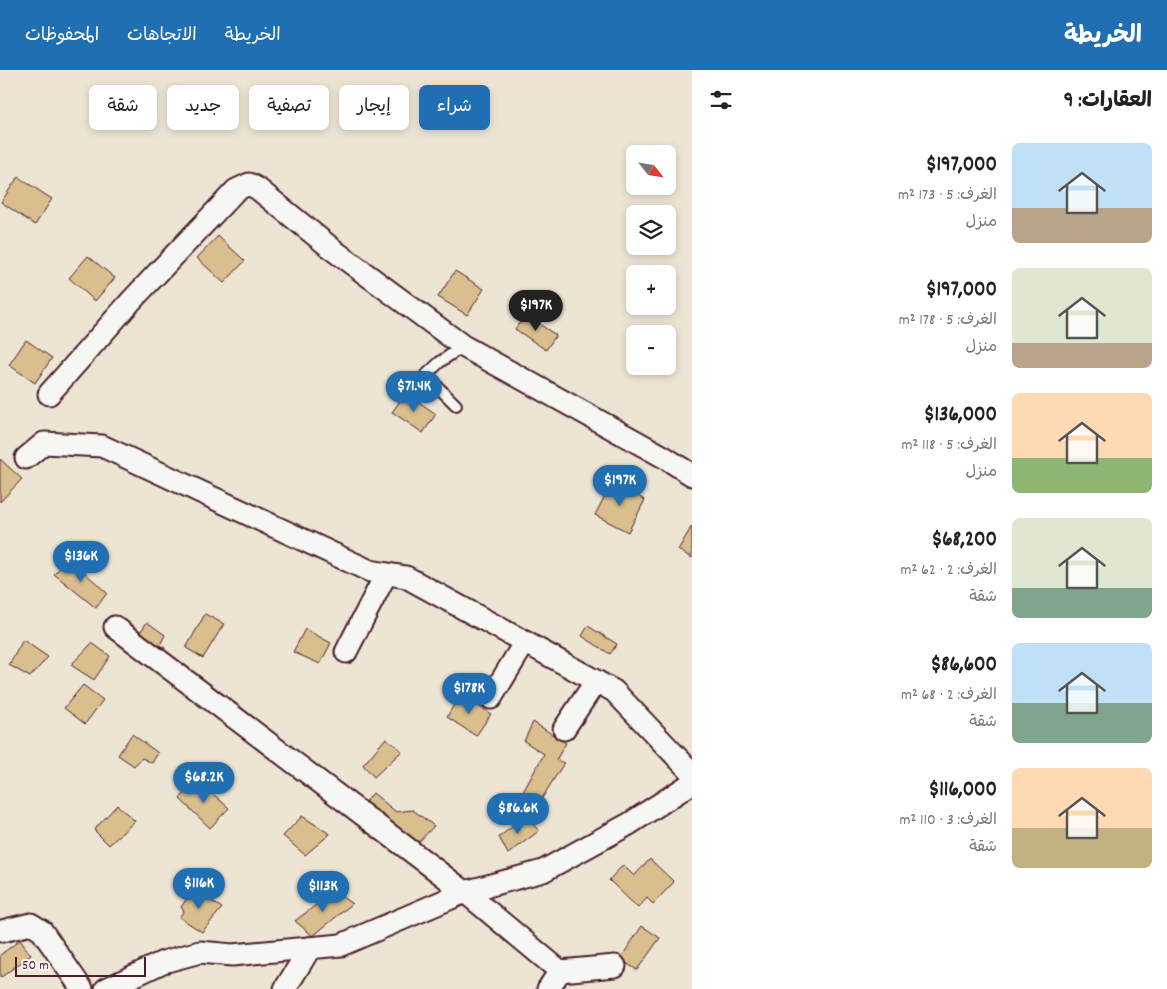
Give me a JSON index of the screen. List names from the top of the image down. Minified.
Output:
{"scale_bar":"50 m","north":"bottom right","page":{"header":"الخريطة","nav":["الخريطة","الاتجاهات","المحفوظات"],"heading":"العقارات: 9","chip":["شراء","إيجار","تصفية","جديد","شقة"],"list":[{"name":"$197,000","note":"الغرف: 5 · 173 m² · منزل"},{"name":"$197,000","note":"الغرف: 5 · 178 m² · منزل"},{"name":"$136,000","note":"الغرف: 5 · 118 m² · منزل"},{"name":"$68,200","note":"الغرف: 2 · 62 m² · شقة"},{"name":"$86,600","note":"الغرف: 2 · 68 m² · شقة"},{"name":"$116,000","note":"الغرف: 3 · 110 m² · شقة"}],"map_buttons":["+","−"],"price":["$197K","$71.4K","$197K","$136K","$178K","$68.2K","$86.6K","$116K","$113K"],"scale":"50 m"}}
